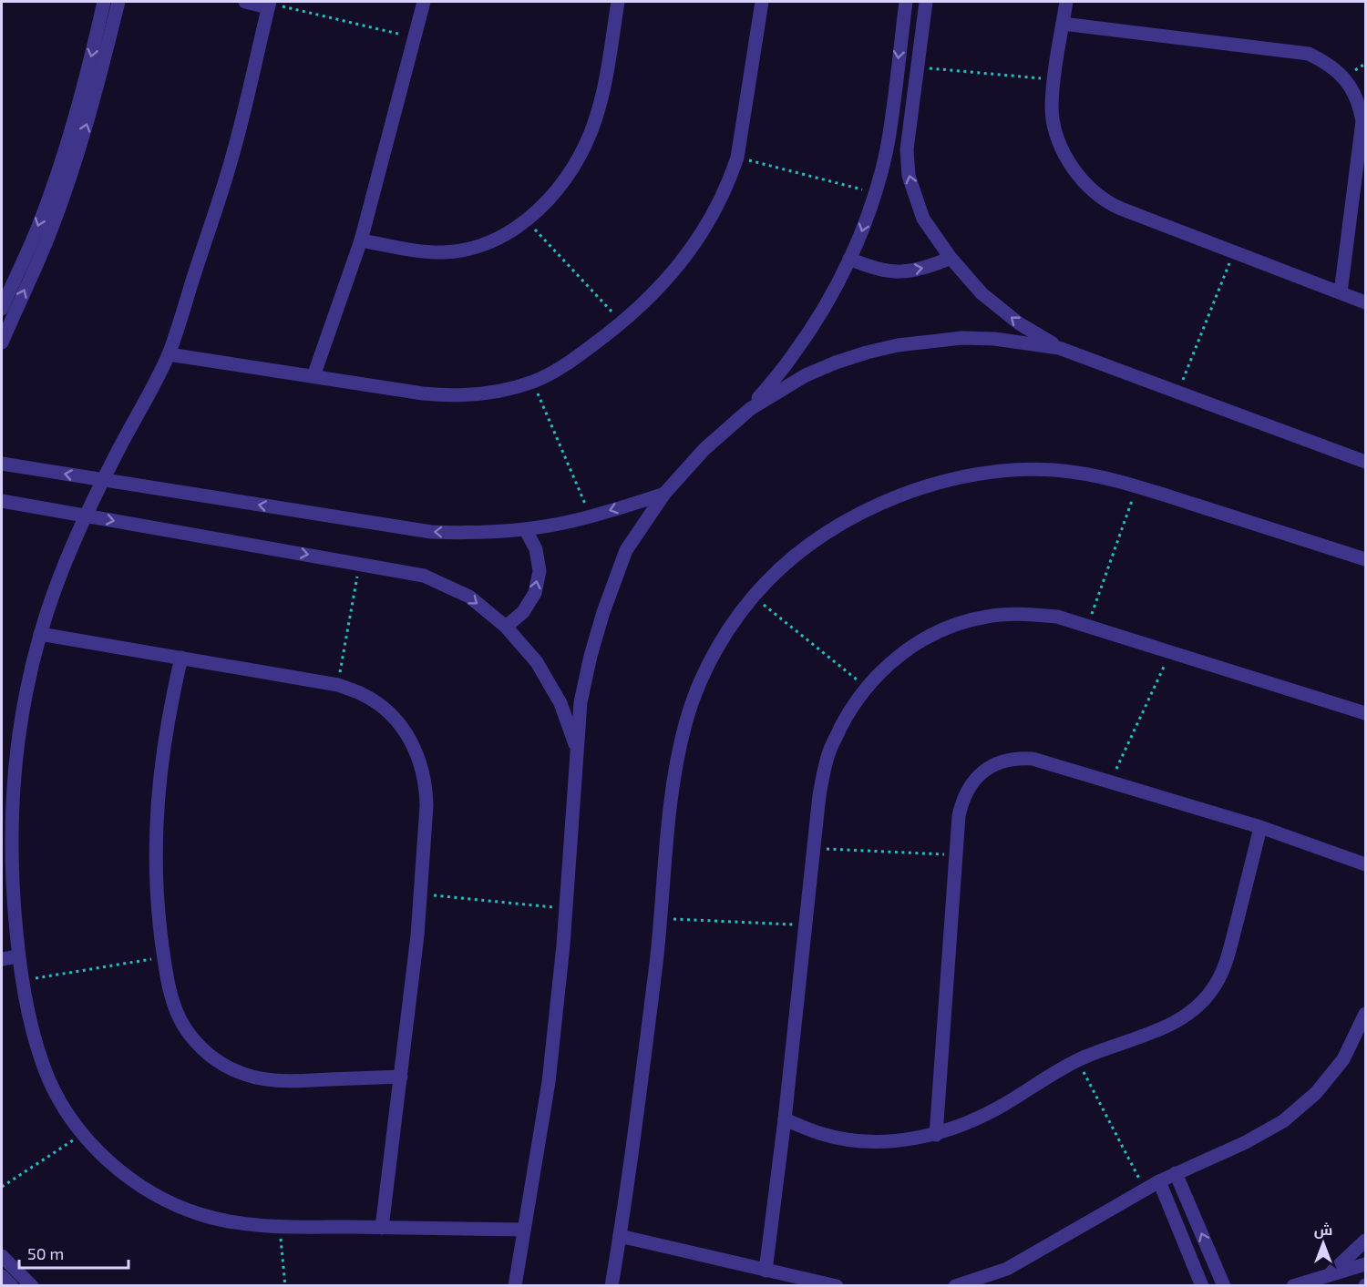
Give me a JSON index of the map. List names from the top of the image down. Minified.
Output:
{"scale_bar":"50 m","north":"top"}
